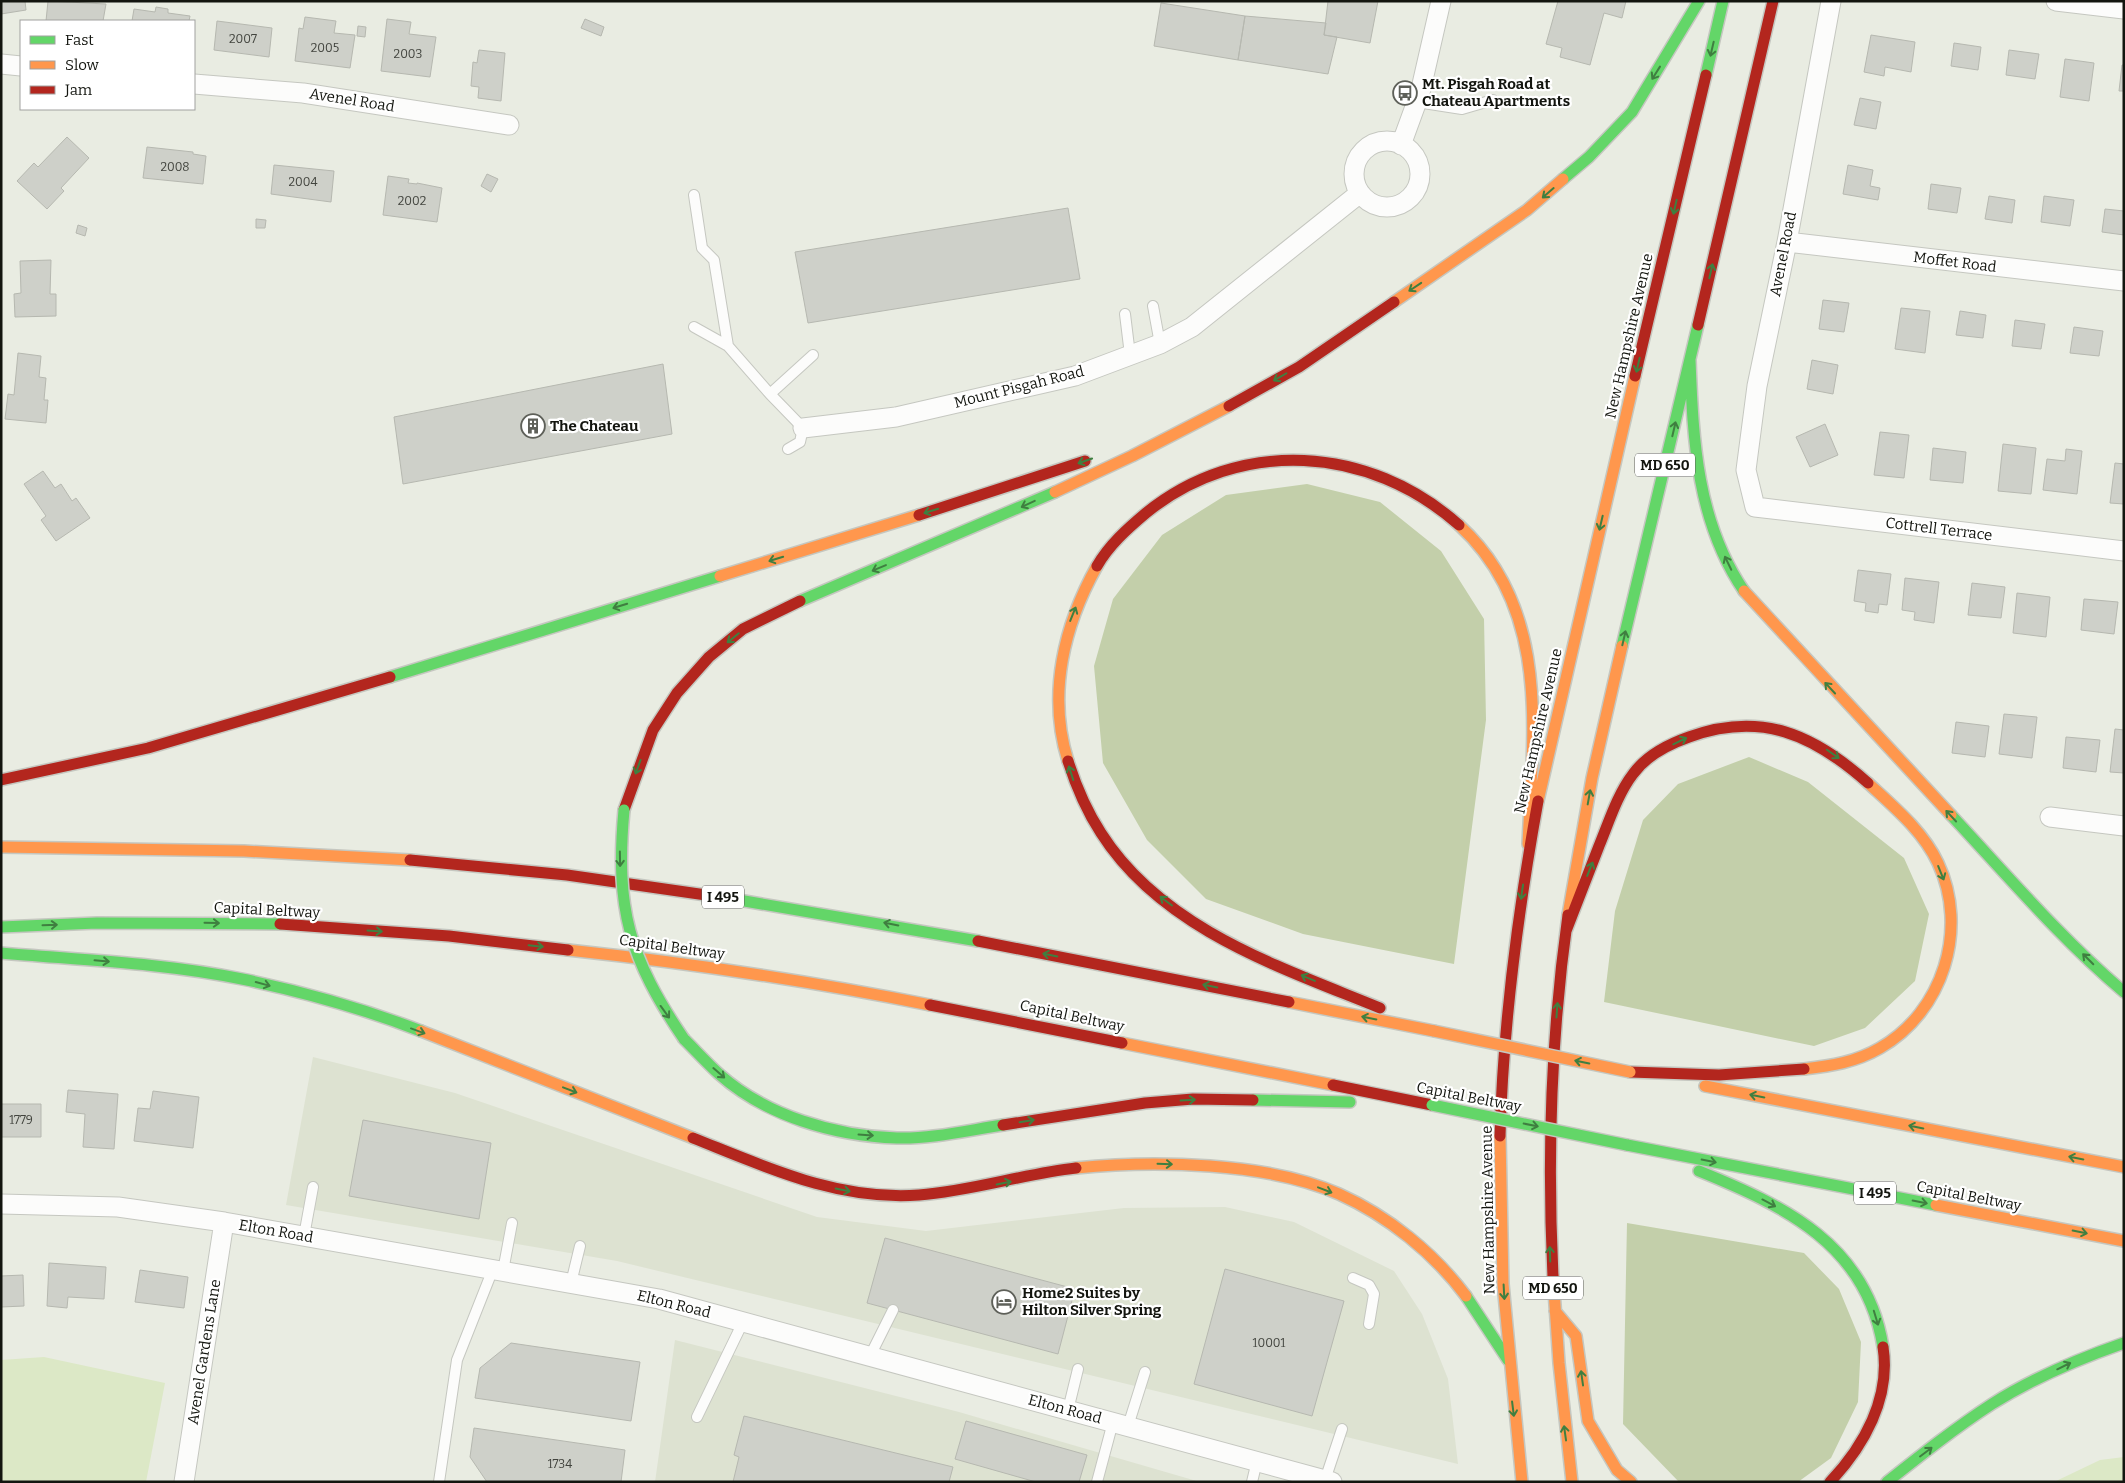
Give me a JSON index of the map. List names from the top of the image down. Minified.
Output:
{"streets":{"main road":["New Hampshire Avenue","MD 650","I 495","Capital Beltway"],"street":["Avenel Road","Moffet Road","Mount Pisgah Road","Cottrell Terrace","Elton Road","Avenel Gardens Lane"]},"crossings":[["Avenel Road","Moffet Road"],["Avenel Road","Cottrell Terrace"],["Elton Road","Avenel Gardens Lane"]],"places":{"bus stop":["Mt. Pisgah Road at Chateau Apartments"],"building":["The Chateau"],"hotel":["Home2 Suites by Hilton Silver Spring"]},"house_numbers":["2007","2005","2003","2008","2004","2002","1779","10001","1734"],"legend":["Fast","Slow","Jam"]}
